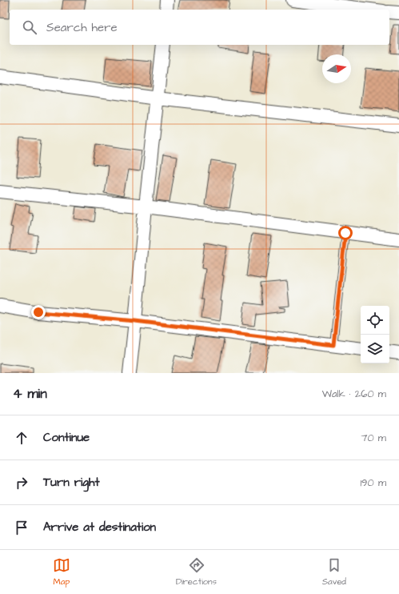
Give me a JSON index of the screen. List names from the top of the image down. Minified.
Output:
{"north":"right","page":{"search":"Search here","heading":["4 min","Walk · 260 m"],"list":[["Continue","70 m"],["Turn right","190 m"],"Arrive at destination"],"nav":["Map","Directions","Saved"]}}
